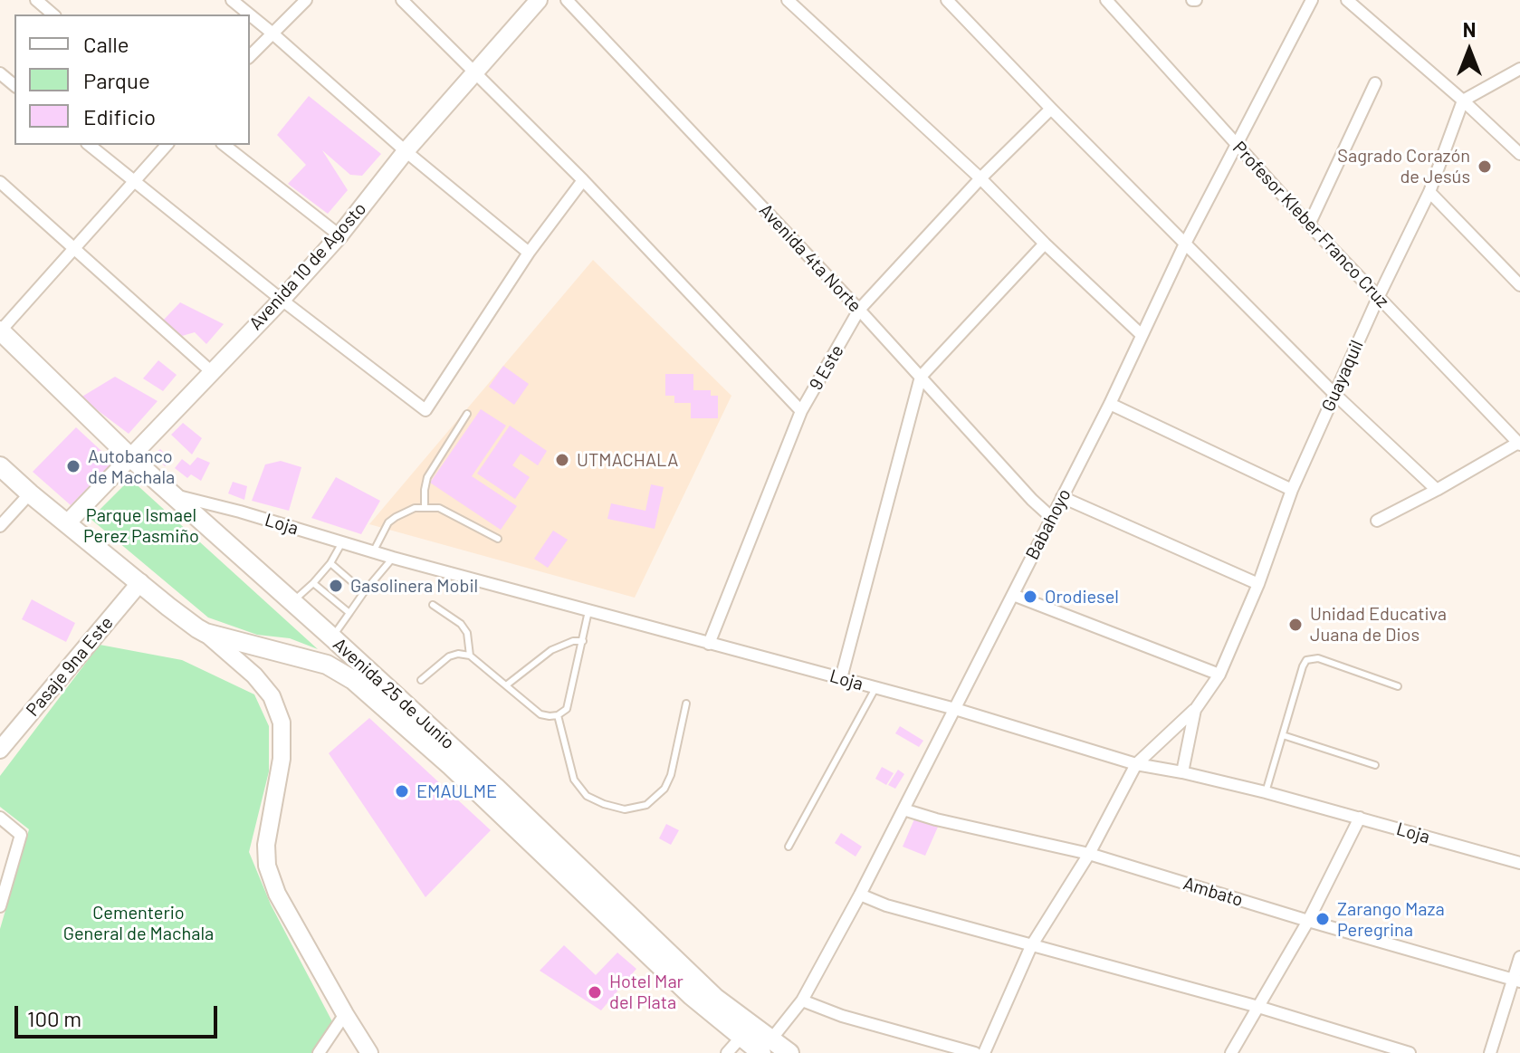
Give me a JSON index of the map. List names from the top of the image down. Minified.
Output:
{"streets":{"main road":["Avenida 25 de Junio"],"street":["Profesor Kleber Franco Cruz","Avenida 4ta Norte","Avenida 10 de Agosto","9 Este","Guayaquil","Loja","Babahoyo","Pasaje 9na Este","Ambato"]},"crossings":[["Profesor Kleber Franco Cruz","Guayaquil"],["Profesor Kleber Franco Cruz","Babahoyo"],["Avenida 4ta Norte","9 Este"],["Avenida 4ta Norte","Babahoyo"],["Avenida 10 de Agosto","Avenida 25 de Junio"],["9 Este","Loja"],["Guayaquil","Loja"],["Guayaquil","Ambato"],["Loja","Babahoyo"],["Loja","Avenida 25 de Junio"],["Babahoyo","Avenida 25 de Junio"],["Babahoyo","Ambato"]],"parks":["Parque Ismael Perez Pasmiño","Cementerio General de Machala"],"places":["Sagrado Corazón de Jesús","UTMACHALA","Autobanco de Machala","Gasolinera Mobil","Orodiesel","Unidad Educativa Juana de Dios","EMAULME","Zarango Maza Peregrina","Hotel Mar del Plata"],"legend":["Calle","Parque","Edificio"],"scale_bar":"100 m","north":"top"}
